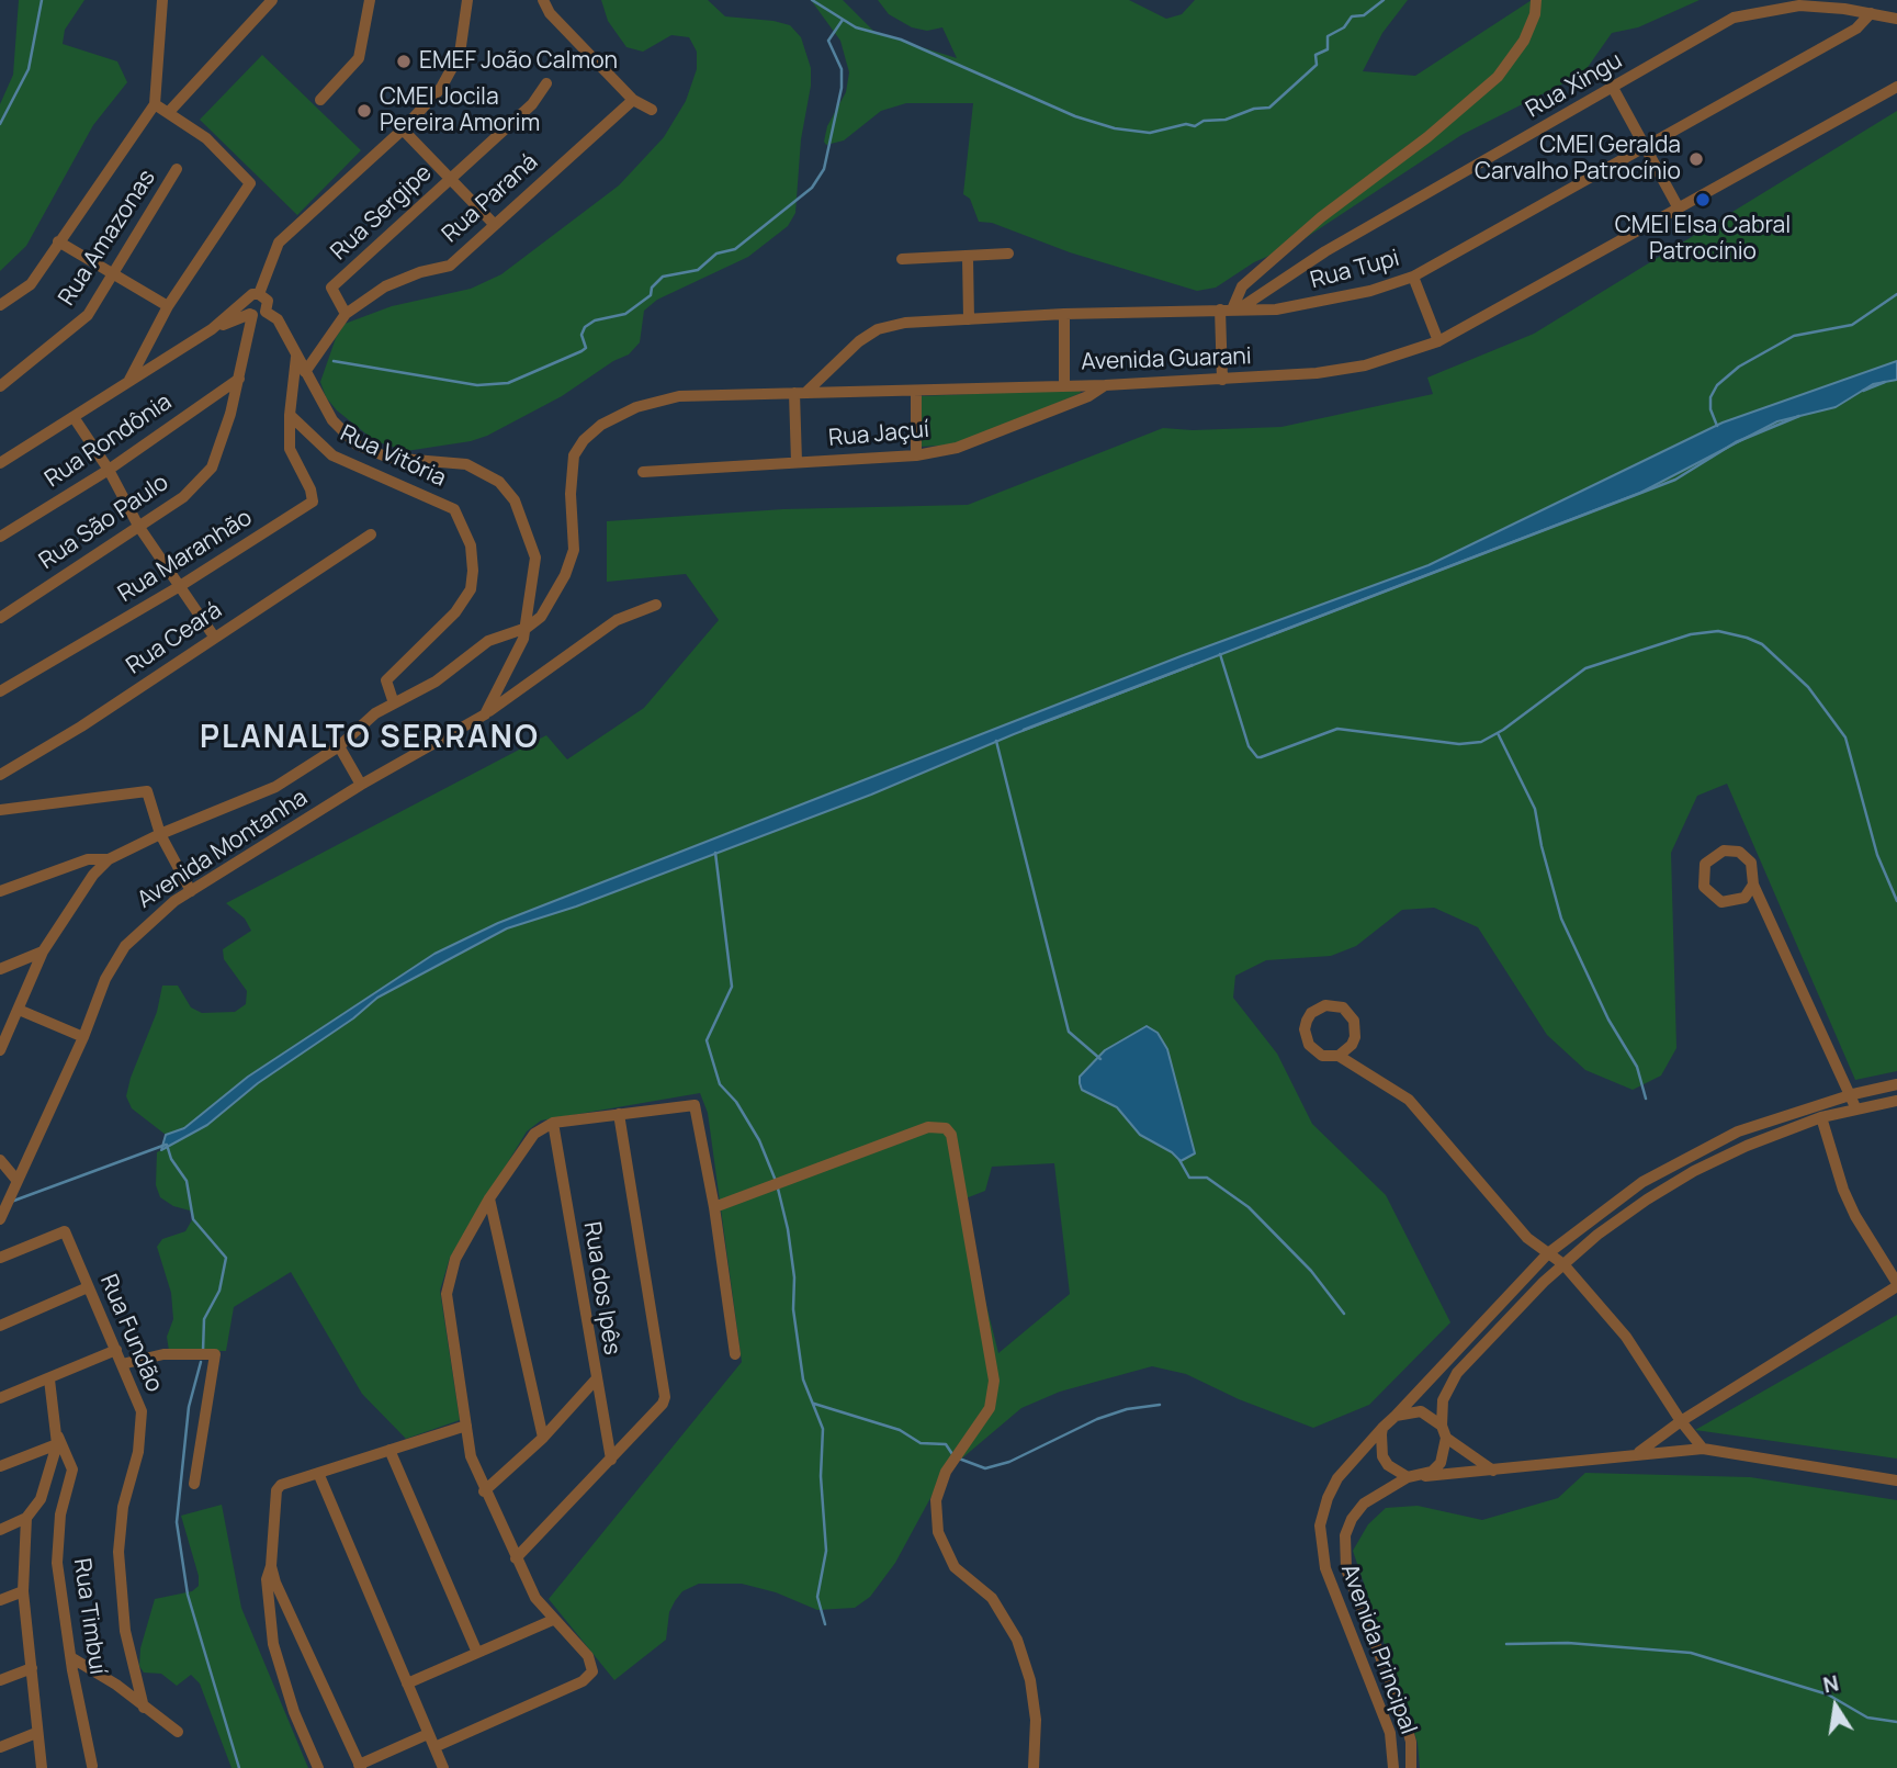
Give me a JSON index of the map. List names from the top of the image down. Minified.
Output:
{"streets":{"street":["Rua Xingu","Rua Paraná","Rua Sergipe","Rua Amazonas","Rua Tupi","Avenida Guarani","Rua Jaçuí","Rua Rondônia","Rua Vitória","Rua São Paulo","Rua Maranhão","Rua Ceará","Avenida Montanha","Rua dos Ipês","Rua Fundão","Rua Timbuí","Avenida Principal"]},"crossings":[["Rua Xingu","Rua Tupi"],["Rua Paraná","Rua Sergipe"],["Rua Tupi","Avenida Guarani"],["Avenida Guarani","Rua Jaçuí"],["Rua Rondônia","Rua São Paulo"],["Rua Vitória","Rua Maranhão"]],"districts":["PLANALTO SERRANO"],"places":["EMEF João Calmon","CMEI Jocila Pereira Amorim","CMEI Geralda Carvalho Patrocínio","CMEI Elsa Cabral Patrocínio"],"north":"top"}
